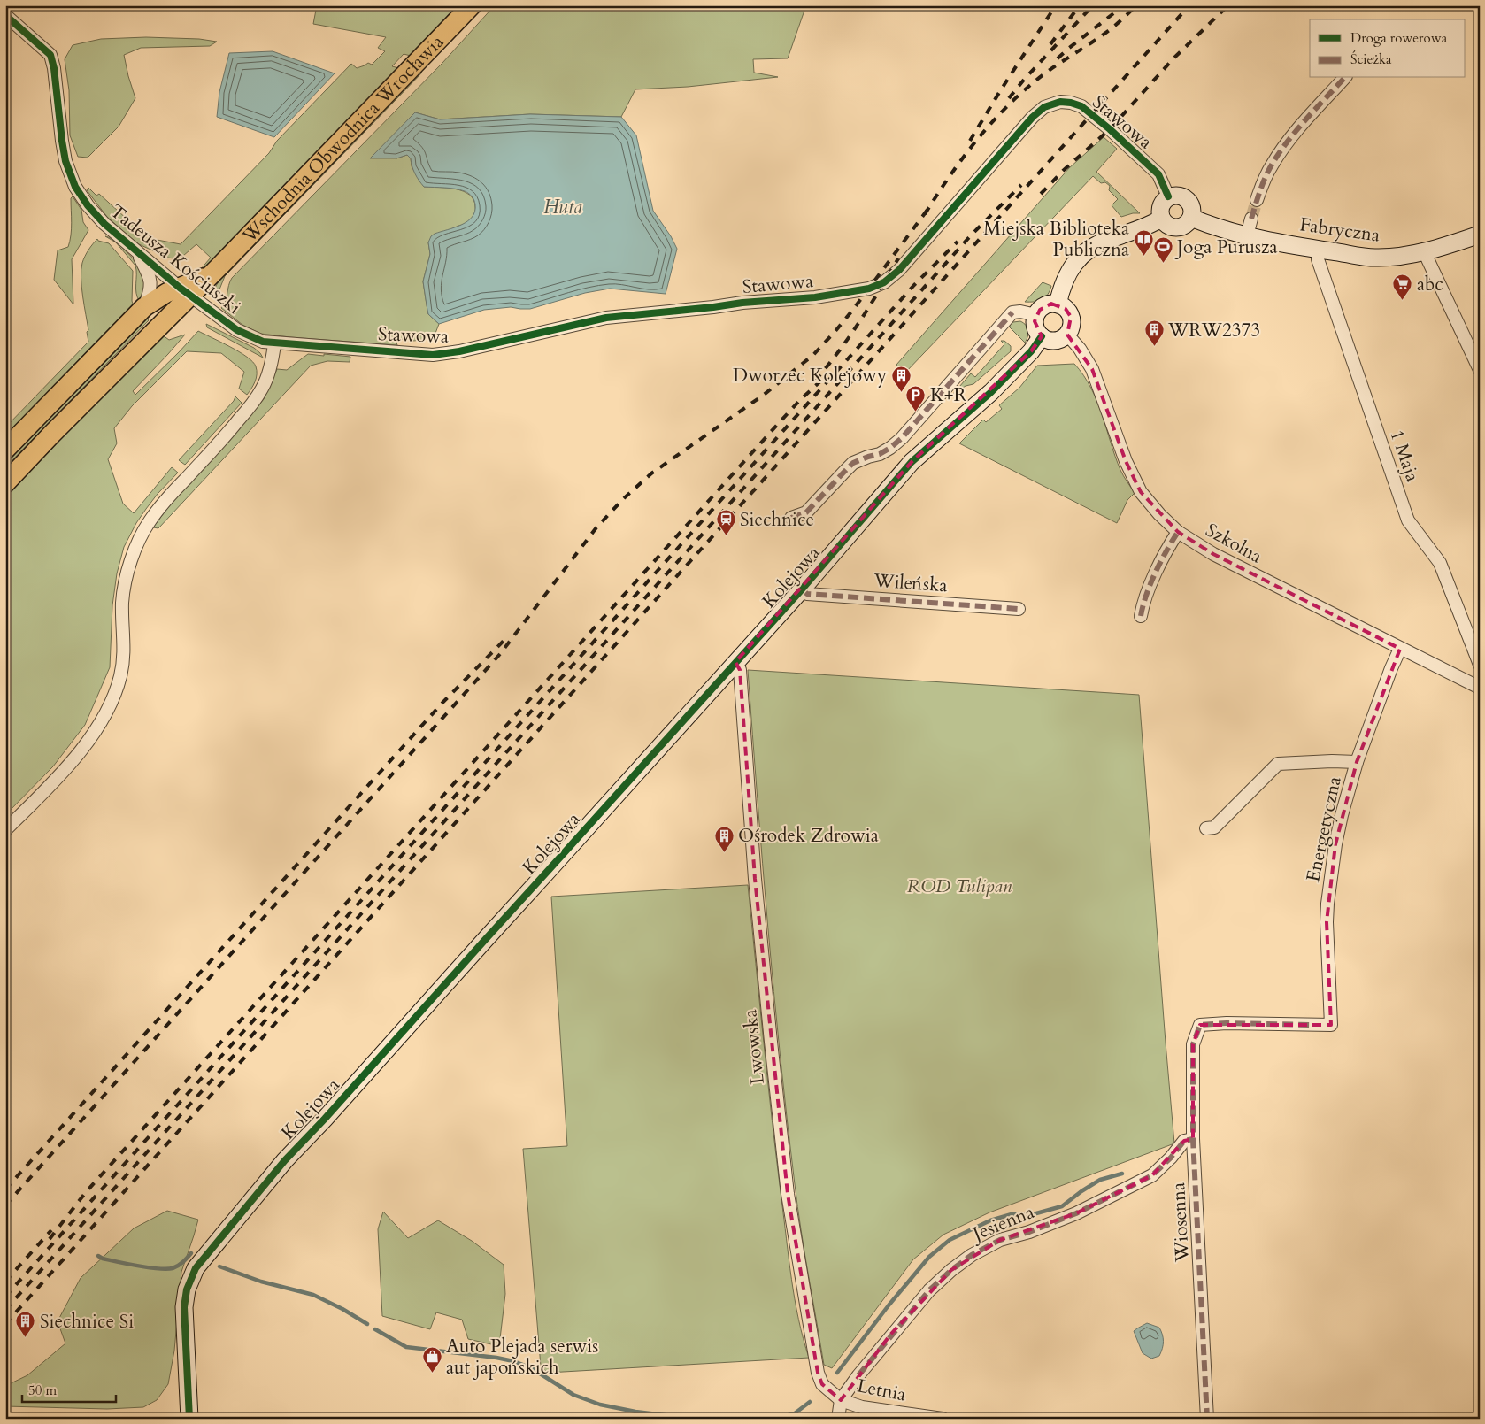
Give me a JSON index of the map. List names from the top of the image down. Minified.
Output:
{"streets":{"main road":["Wschodnia Obwodnica Wrocławia"],"street":["Stawowa","Fabryczna","Tadeusza Kościuszki","1 Maja","Szkolna","Kolejowa","Wileńska","Energetyczna","Lwowska","Wiosenna","Jesienna","Letnia"]},"crossings":[["Stawowa","Fabryczna"],["Stawowa","Tadeusza Kościuszki"],["Wschodnia Obwodnica Wrocławia","Tadeusza Kościuszki"],["Fabryczna","1 Maja"],["Szkolna","Kolejowa"],["Szkolna","Energetyczna"],["Kolejowa","Wileńska"],["Kolejowa","Lwowska"],["Energetyczna","Wiosenna"],["Lwowska","Jesienna"],["Lwowska","Letnia"],["Wiosenna","Jesienna"],["Jesienna","Letnia"]],"water":["Huta"],"parks":["ROD Tulipan"],"places":{"library":["Miejska Biblioteka Publiczna"],"sports":["Joga Purusza"],"supermarket":["abc"],"building":["WRW2373","Dworzec Kolejowy","Ośrodek Zdrowia","Siechnice Si"],"parking":["K+R"],"station":["Siechnice"],"shop":["Auto Plejada serwis aut japońskich"]},"legend":["Droga rowerowa","Ścieżka"],"scale_bar":"50 m"}
